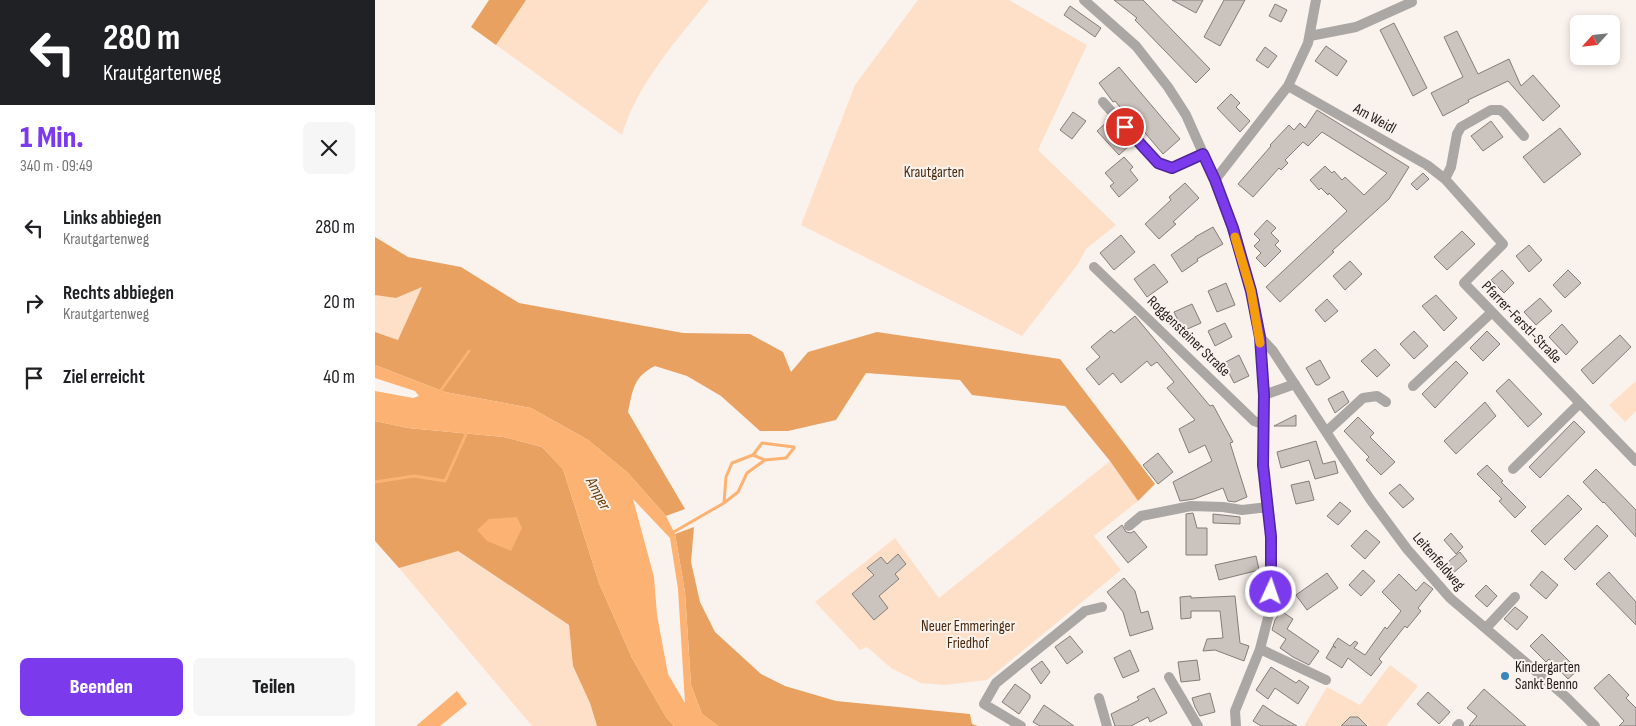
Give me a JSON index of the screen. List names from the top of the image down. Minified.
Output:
{"streets":{"street":["Am Weidl","Pfarrer-Ferstl-Straße","Roggensteiner Straße","Leitenfeldweg"]},"crossings":[["Am Weidl","Pfarrer-Ferstl-Straße"]],"water":["Amper"],"parks":["Krautgarten","Neuer Emmeringer Friedhof"],"places":["Kindergarten Sankt Benno"],"north":"bottom left","page":{"turn":["280 m","Krautgartenweg"],"heading":["1 Min.","340 m · 09:49"],"list":[{"name":"Links abbiegen","note":"Krautgartenweg","value":"280 m"},{"name":"Rechts abbiegen","note":"Krautgartenweg","value":"20 m"},{"name":"Ziel erreicht","value":"40 m"}],"buttons":["Beenden","Teilen"]}}
